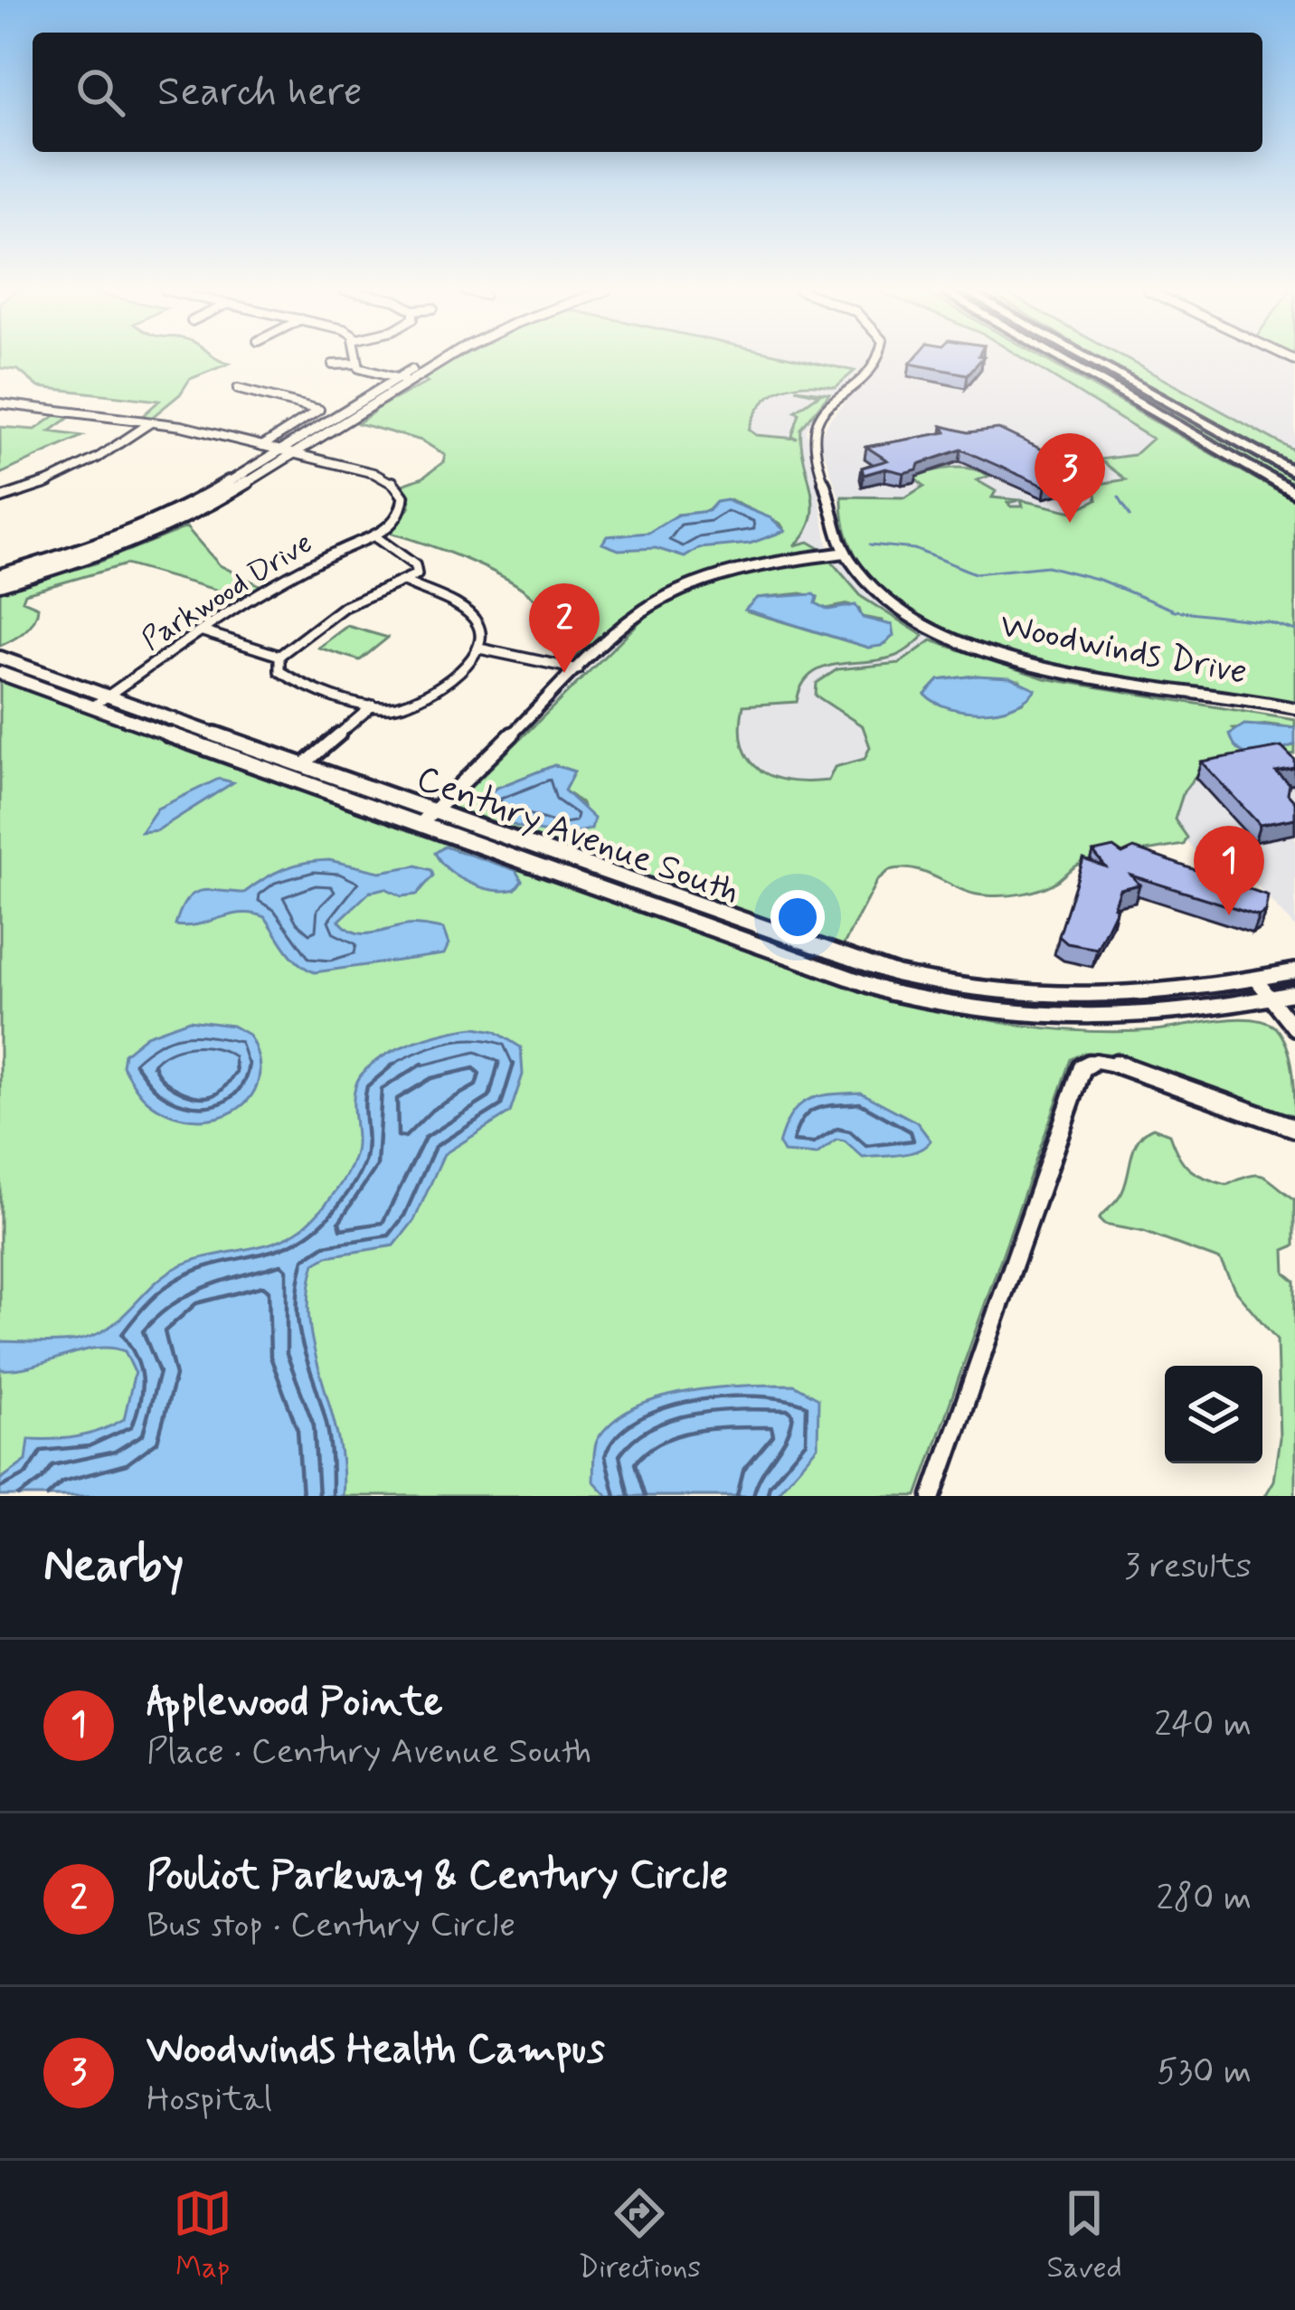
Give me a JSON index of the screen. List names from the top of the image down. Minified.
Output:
{"streets":{"main road":["Century Avenue South"],"street":["Parkwood Drive","Woodwinds Drive"]},"crossings":[["Parkwood Drive","Century Avenue South"]],"page":{"search":"Search here","pins":["3","2","1"],"heading":["Nearby","3 results"],"list":[{"mark":"1","name":"Applewood Pointe","note":"Place · Century Avenue South","value":"240 m"},{"mark":"2","name":"Pouliot Parkway & Century Circle","note":"Bus stop · Century Circle","value":"280 m"},{"mark":"3","name":"Woodwinds Health Campus","note":"Hospital","value":"530 m"}],"nav":["Map","Directions","Saved"]}}
